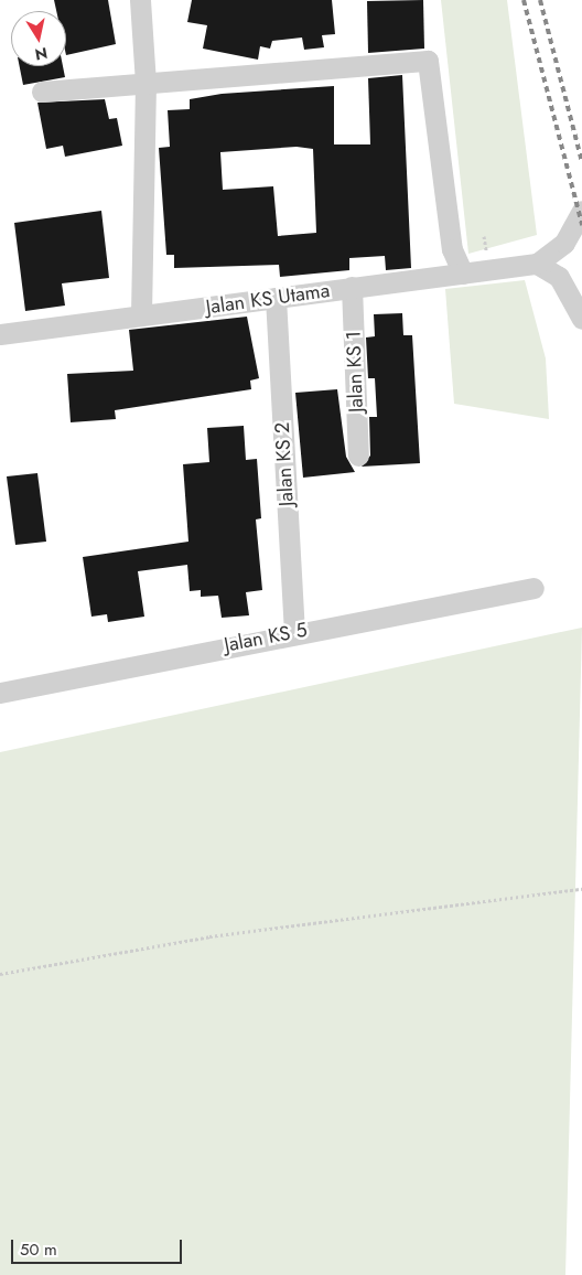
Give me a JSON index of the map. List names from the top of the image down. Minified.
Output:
{"streets":{"street":["Jalan KS Utama","Jalan KS 1","Jalan KS 2","Jalan KS 5"]},"crossings":[["Jalan KS Utama","Jalan KS 1"],["Jalan KS Utama","Jalan KS 2"],["Jalan KS 2","Jalan KS 5"]],"scale_bar":"50 m","north":"bottom"}
